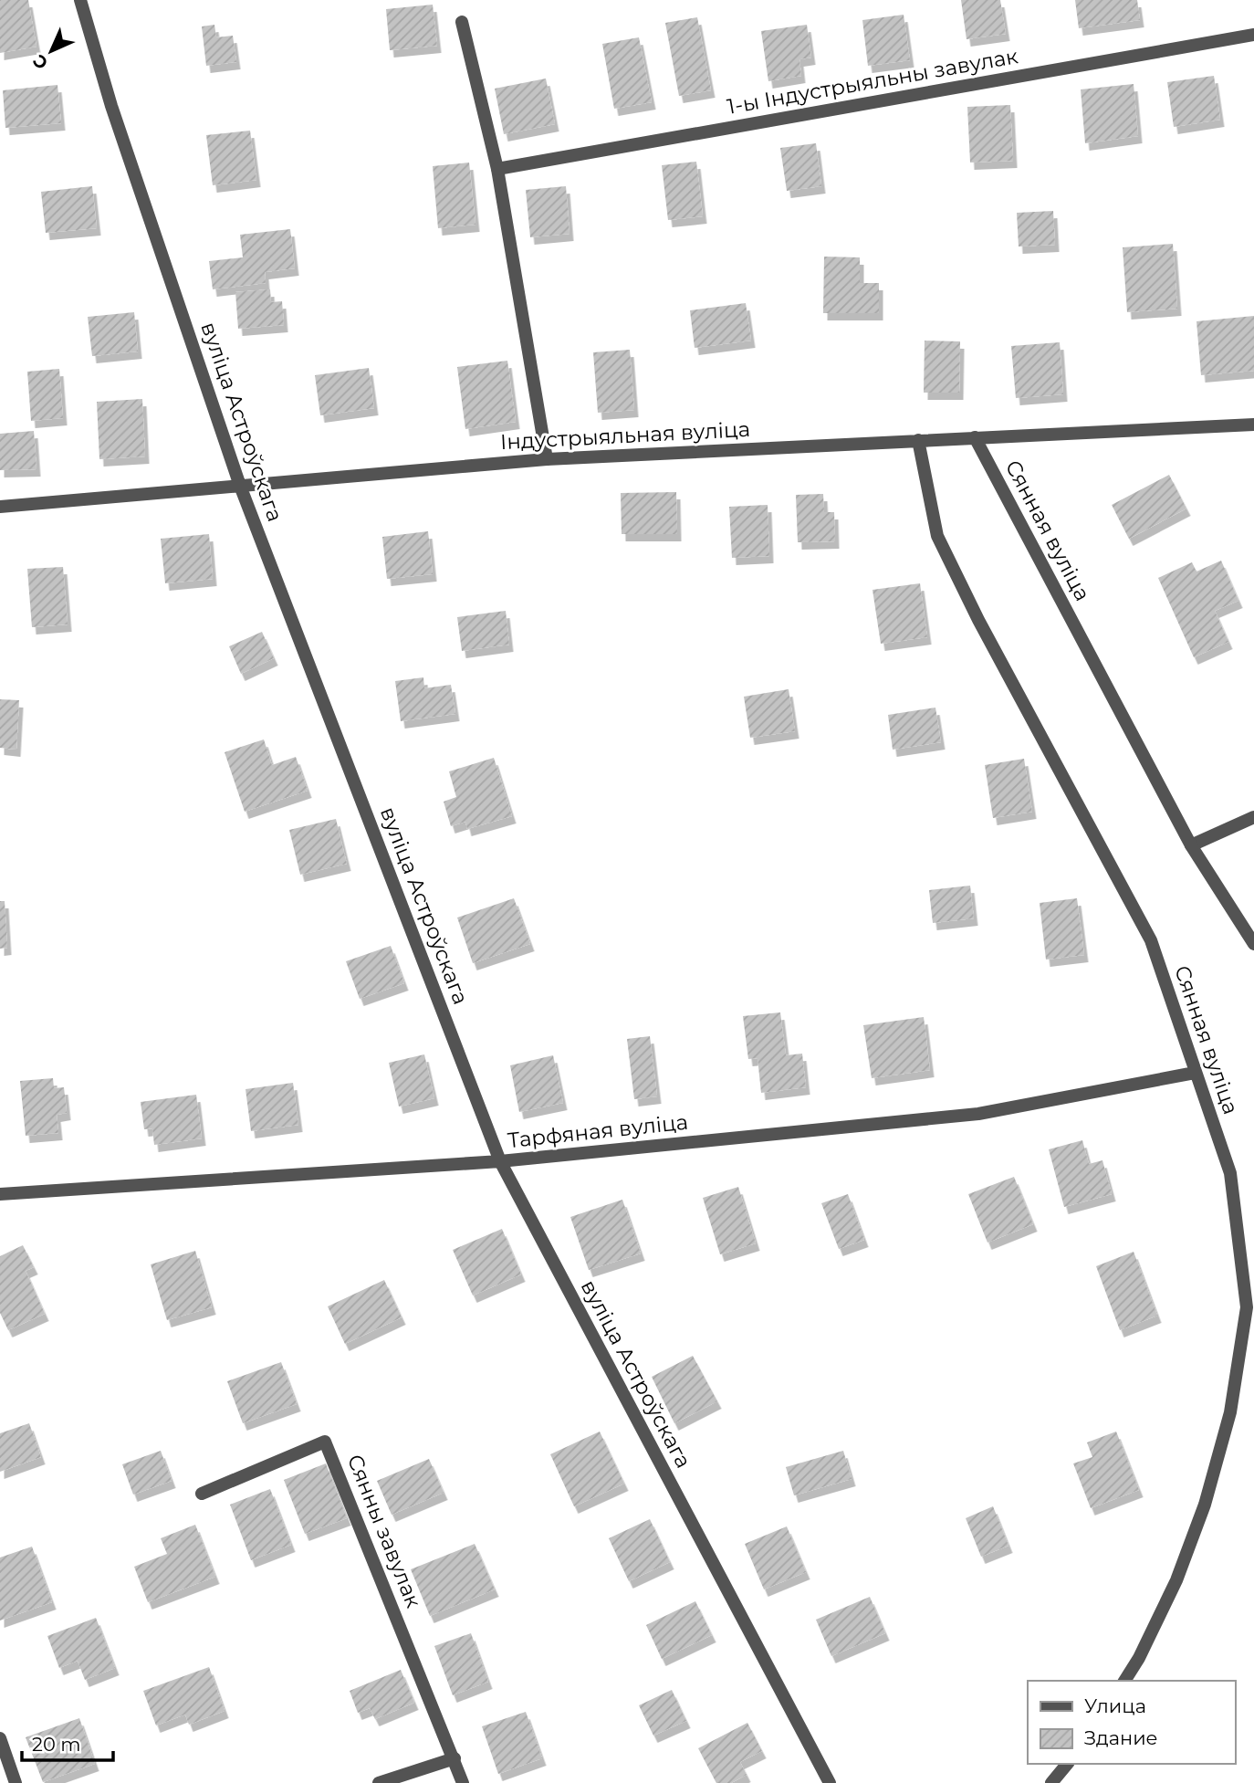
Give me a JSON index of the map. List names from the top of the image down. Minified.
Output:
{"streets":{"street":["1-ы Індустрыяльны завулак","вуліца Астроўскага","Індустрыяльная вуліца","Сянная вуліца","Тарфяная вуліца","Сянны завулак"]},"crossings":[["вуліца Астроўскага","Індустрыяльная вуліца"],["вуліца Астроўскага","Тарфяная вуліца"],["Індустрыяльная вуліца","Сянная вуліца"],["Сянная вуліца","Тарфяная вуліца"]],"legend":["Улица","Здание"],"scale_bar":"20 m","north":"bottom left"}
